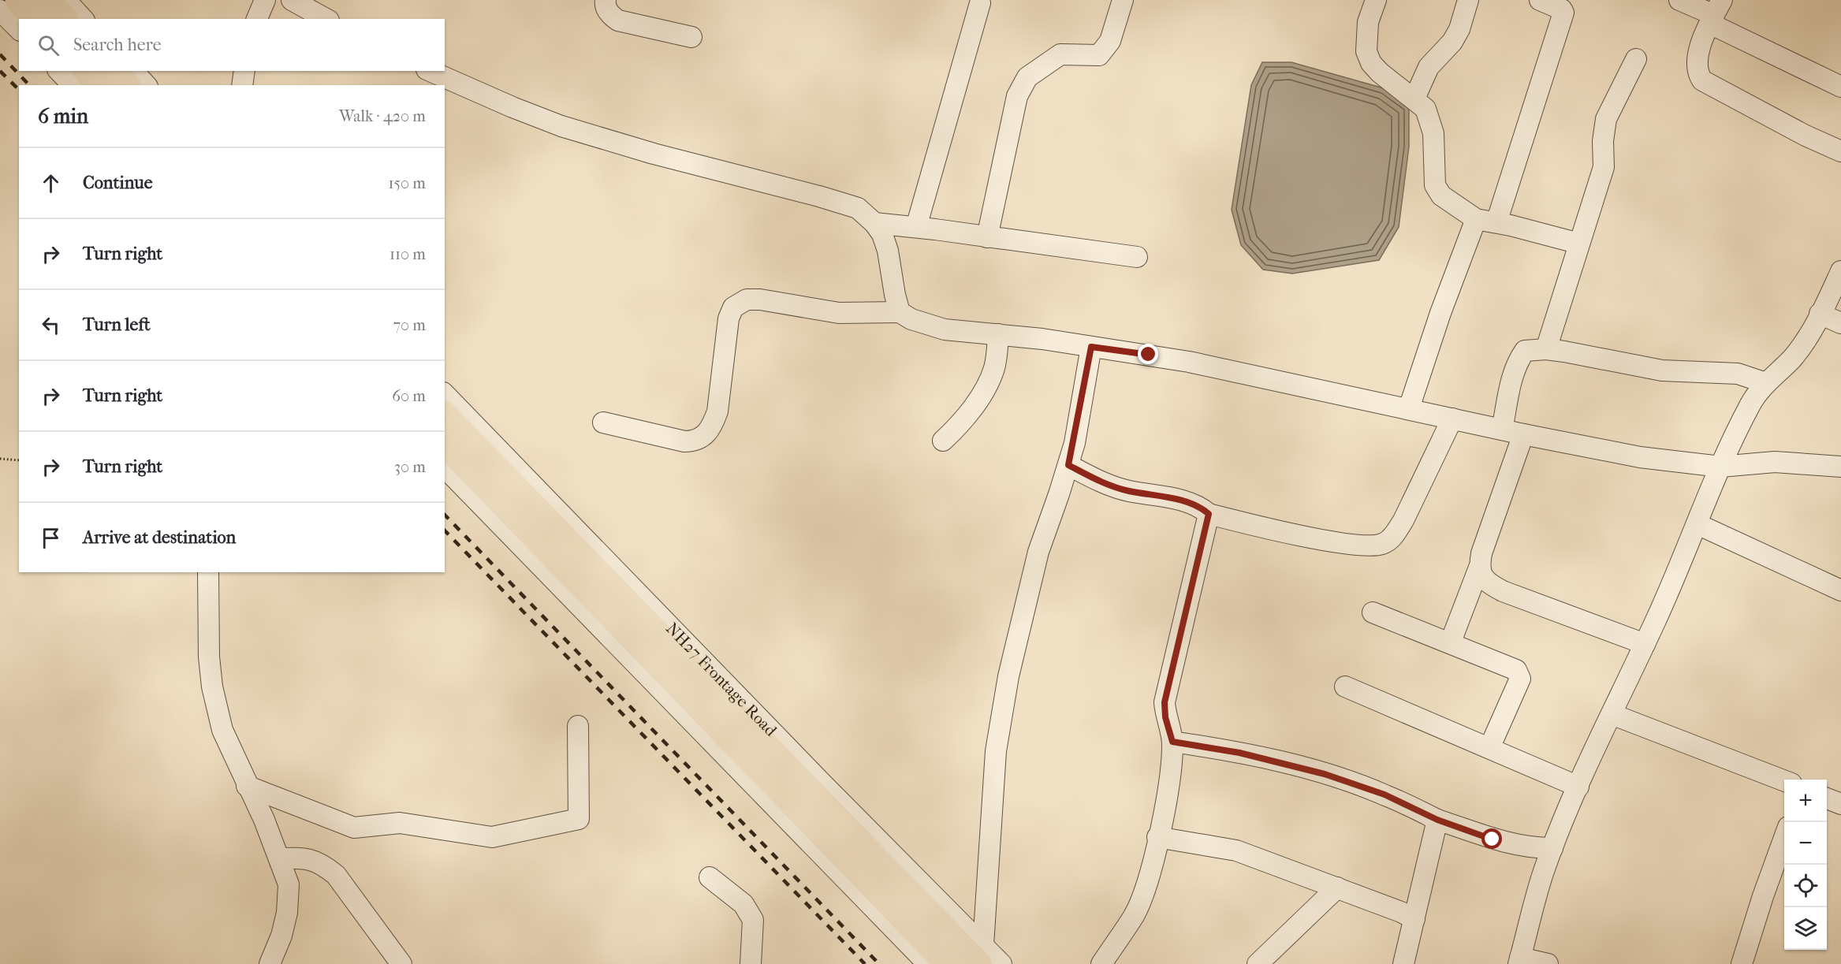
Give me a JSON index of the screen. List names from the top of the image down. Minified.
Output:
{"streets":{"street":["NH27 Frontage Road"]},"page":{"search":"Search here","heading":["6 min","Walk · 420 m"],"list":[["Continue","150 m"],["Turn right","110 m"],["Turn left","70 m"],["Turn right","60 m"],["Turn right","30 m"],"Arrive at destination"],"map_buttons":["+","−"]}}
